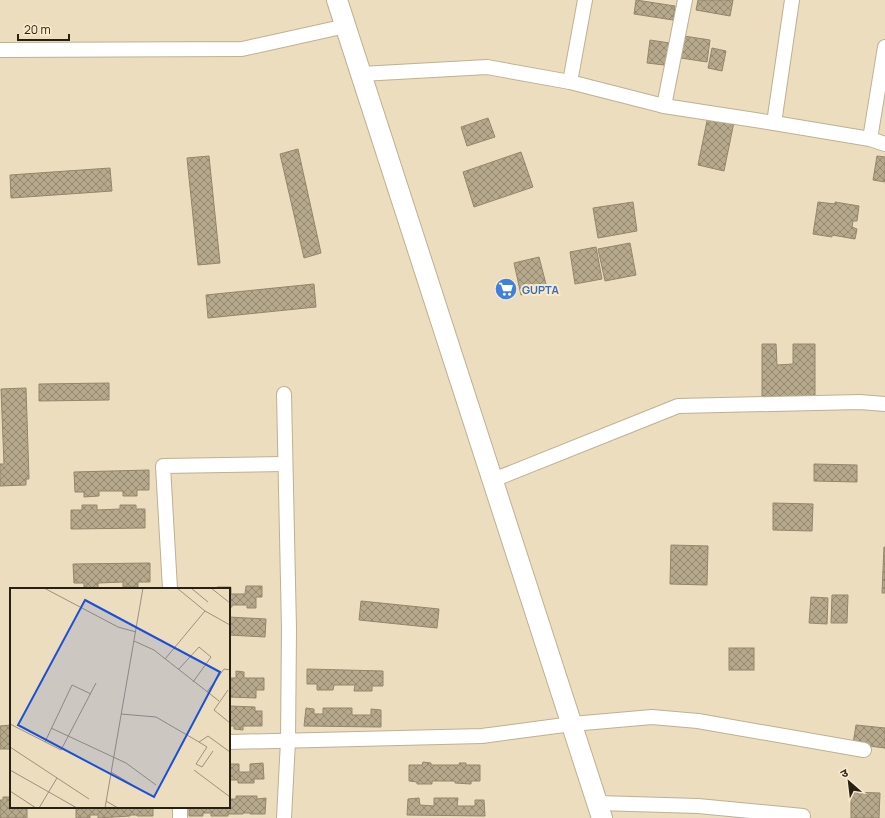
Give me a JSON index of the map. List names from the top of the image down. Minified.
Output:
{"places":{"supermarket":["GUPTA"]},"scale_bar":"20 m","north":"top left"}
